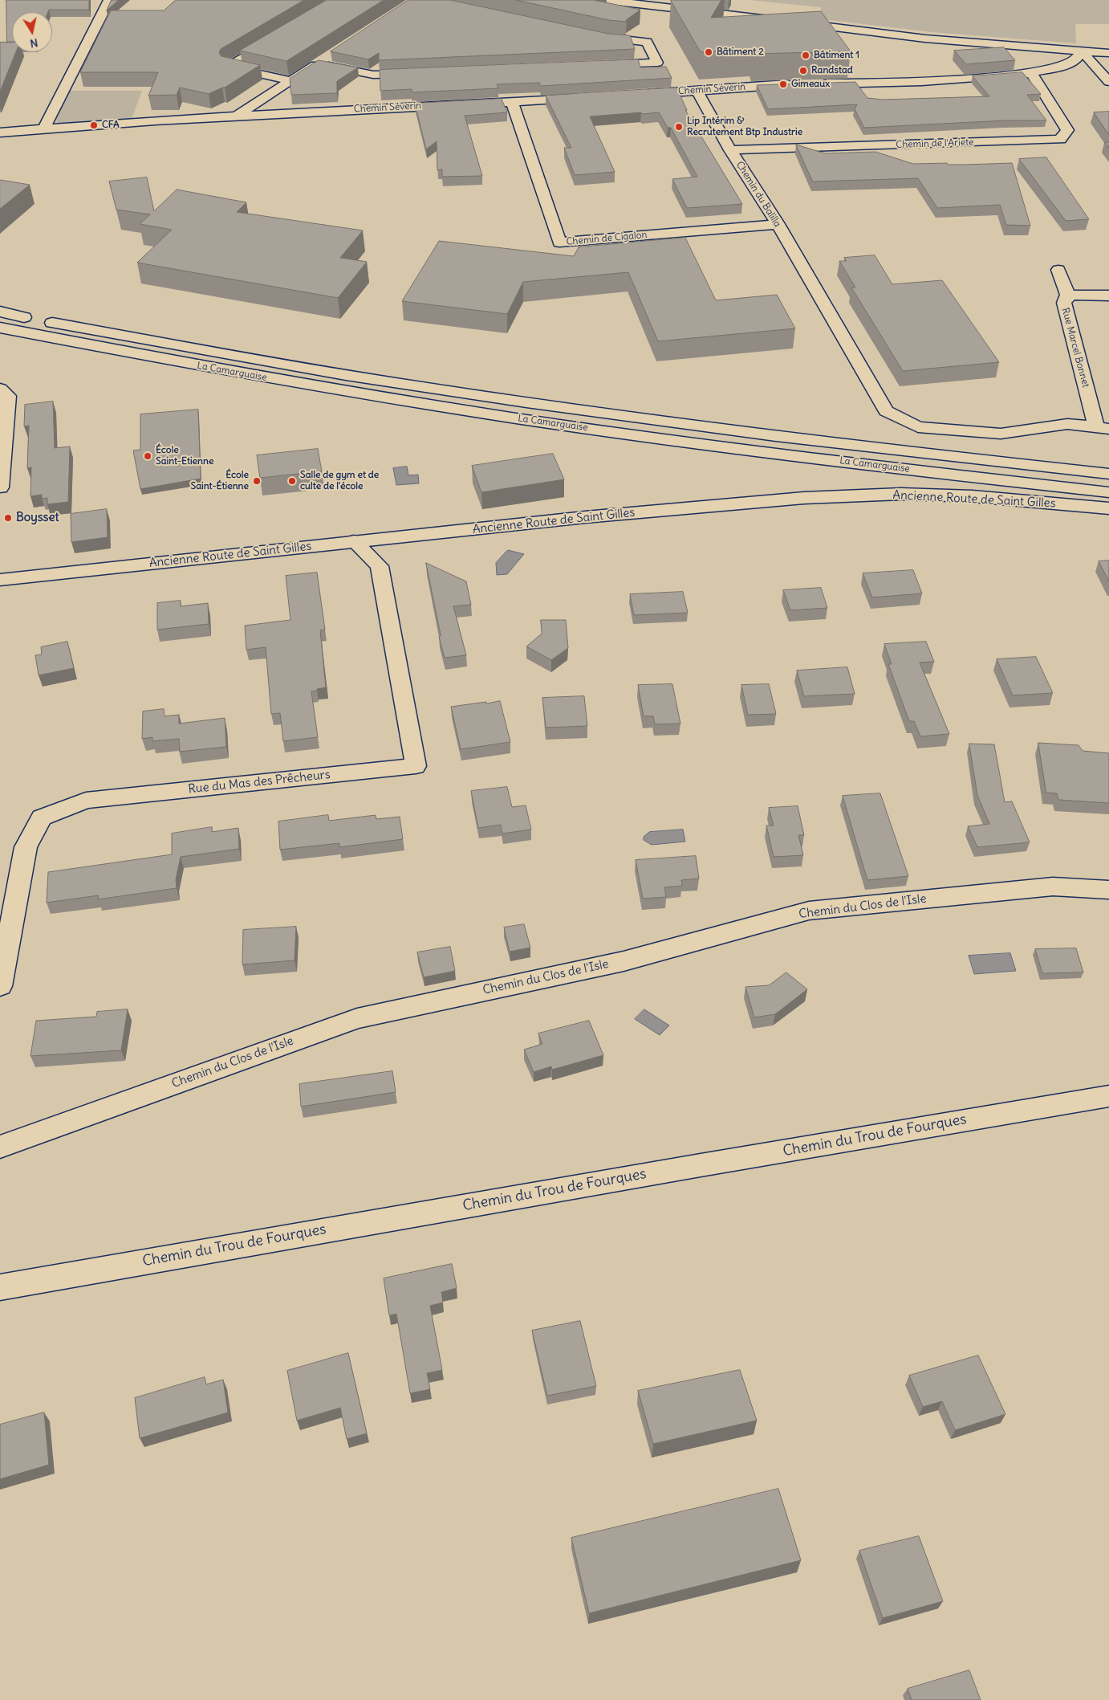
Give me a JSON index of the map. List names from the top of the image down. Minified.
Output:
{"streets":{"main road":["Chemin Séverin","Chemin de l'Ariete","Chemin du Balilla","Chemin de Cigalon","Rue Marcel Bonnet","La Camarguaise","Ancienne Route de Saint Gilles","Rue du Mas des Prêcheurs","Chemin du Clos de l'Isle","Chemin du Trou de Fourques"]},"crossings":[["Chemin Séverin","Chemin du Balilla"],["Chemin Séverin","Chemin de Cigalon"],["Chemin de l'Ariete","Chemin du Balilla"],["Chemin du Balilla","Chemin de Cigalon"],["Chemin du Balilla","Rue Marcel Bonnet"],["Ancienne Route de Saint Gilles","Rue du Mas des Prêcheurs"]],"places":["Bâtiment 2","Bâtiment 1","Randstad","Gimeaux","CFA","Lip Intérim & Recrutement Btp Industrie","École Saint-Etienne","École Saint-Étienne","Salle de gym et de culte de l'école","Boysset"],"north":"bottom"}
